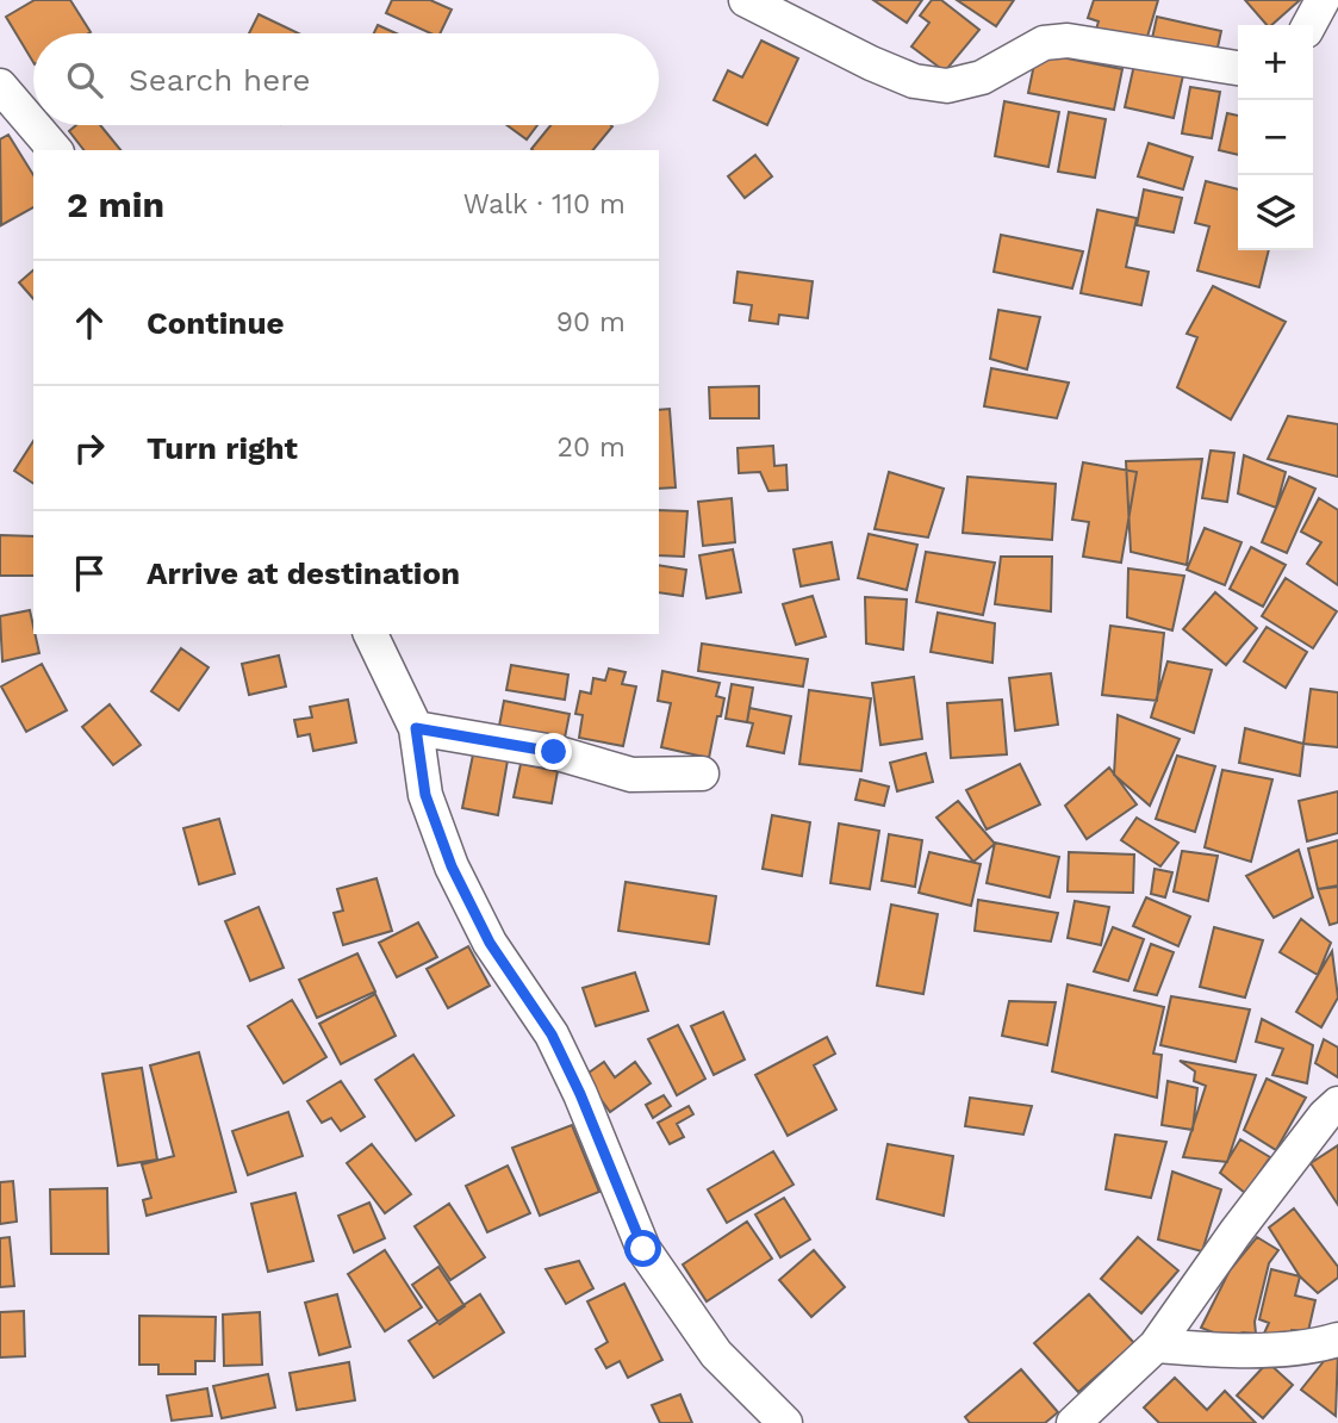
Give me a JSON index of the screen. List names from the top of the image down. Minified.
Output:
{"page":{"map_buttons":["+","−"],"search":"Search here","heading":["2 min","Walk · 110 m"],"list":[["Continue","90 m"],["Turn right","20 m"],"Arrive at destination"]}}
